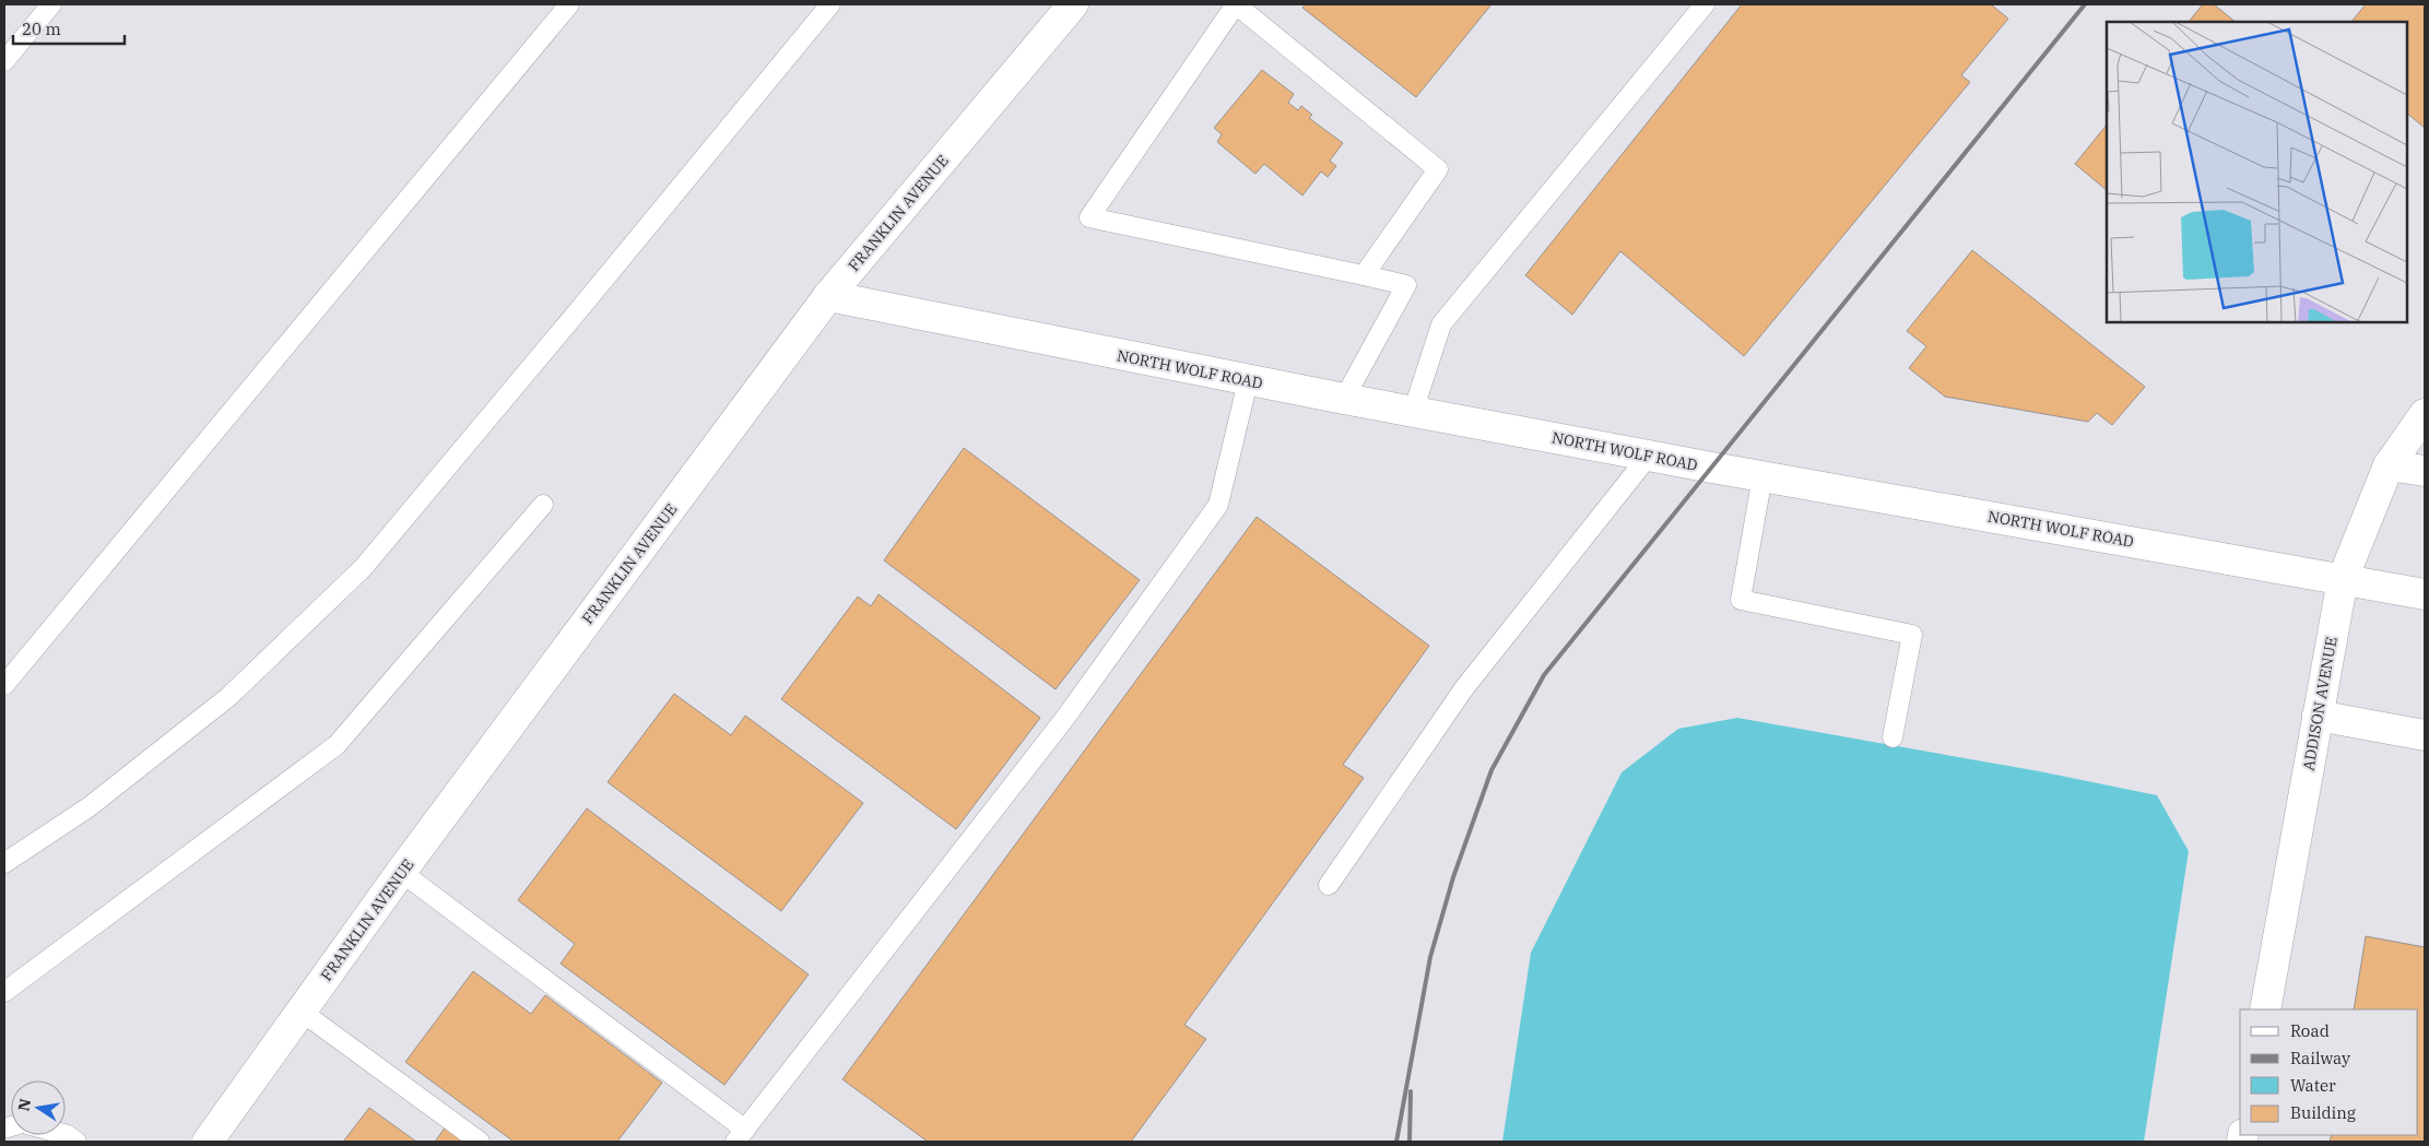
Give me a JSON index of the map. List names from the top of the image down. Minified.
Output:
{"streets":{"main road":["FRANKLIN AVENUE","NORTH WOLF ROAD","ADDISON AVENUE"]},"crossings":[["FRANKLIN AVENUE","NORTH WOLF ROAD"],["NORTH WOLF ROAD","ADDISON AVENUE"]],"legend":["Road","Railway","Water","Building"],"scale_bar":"20 m","north":"left"}
